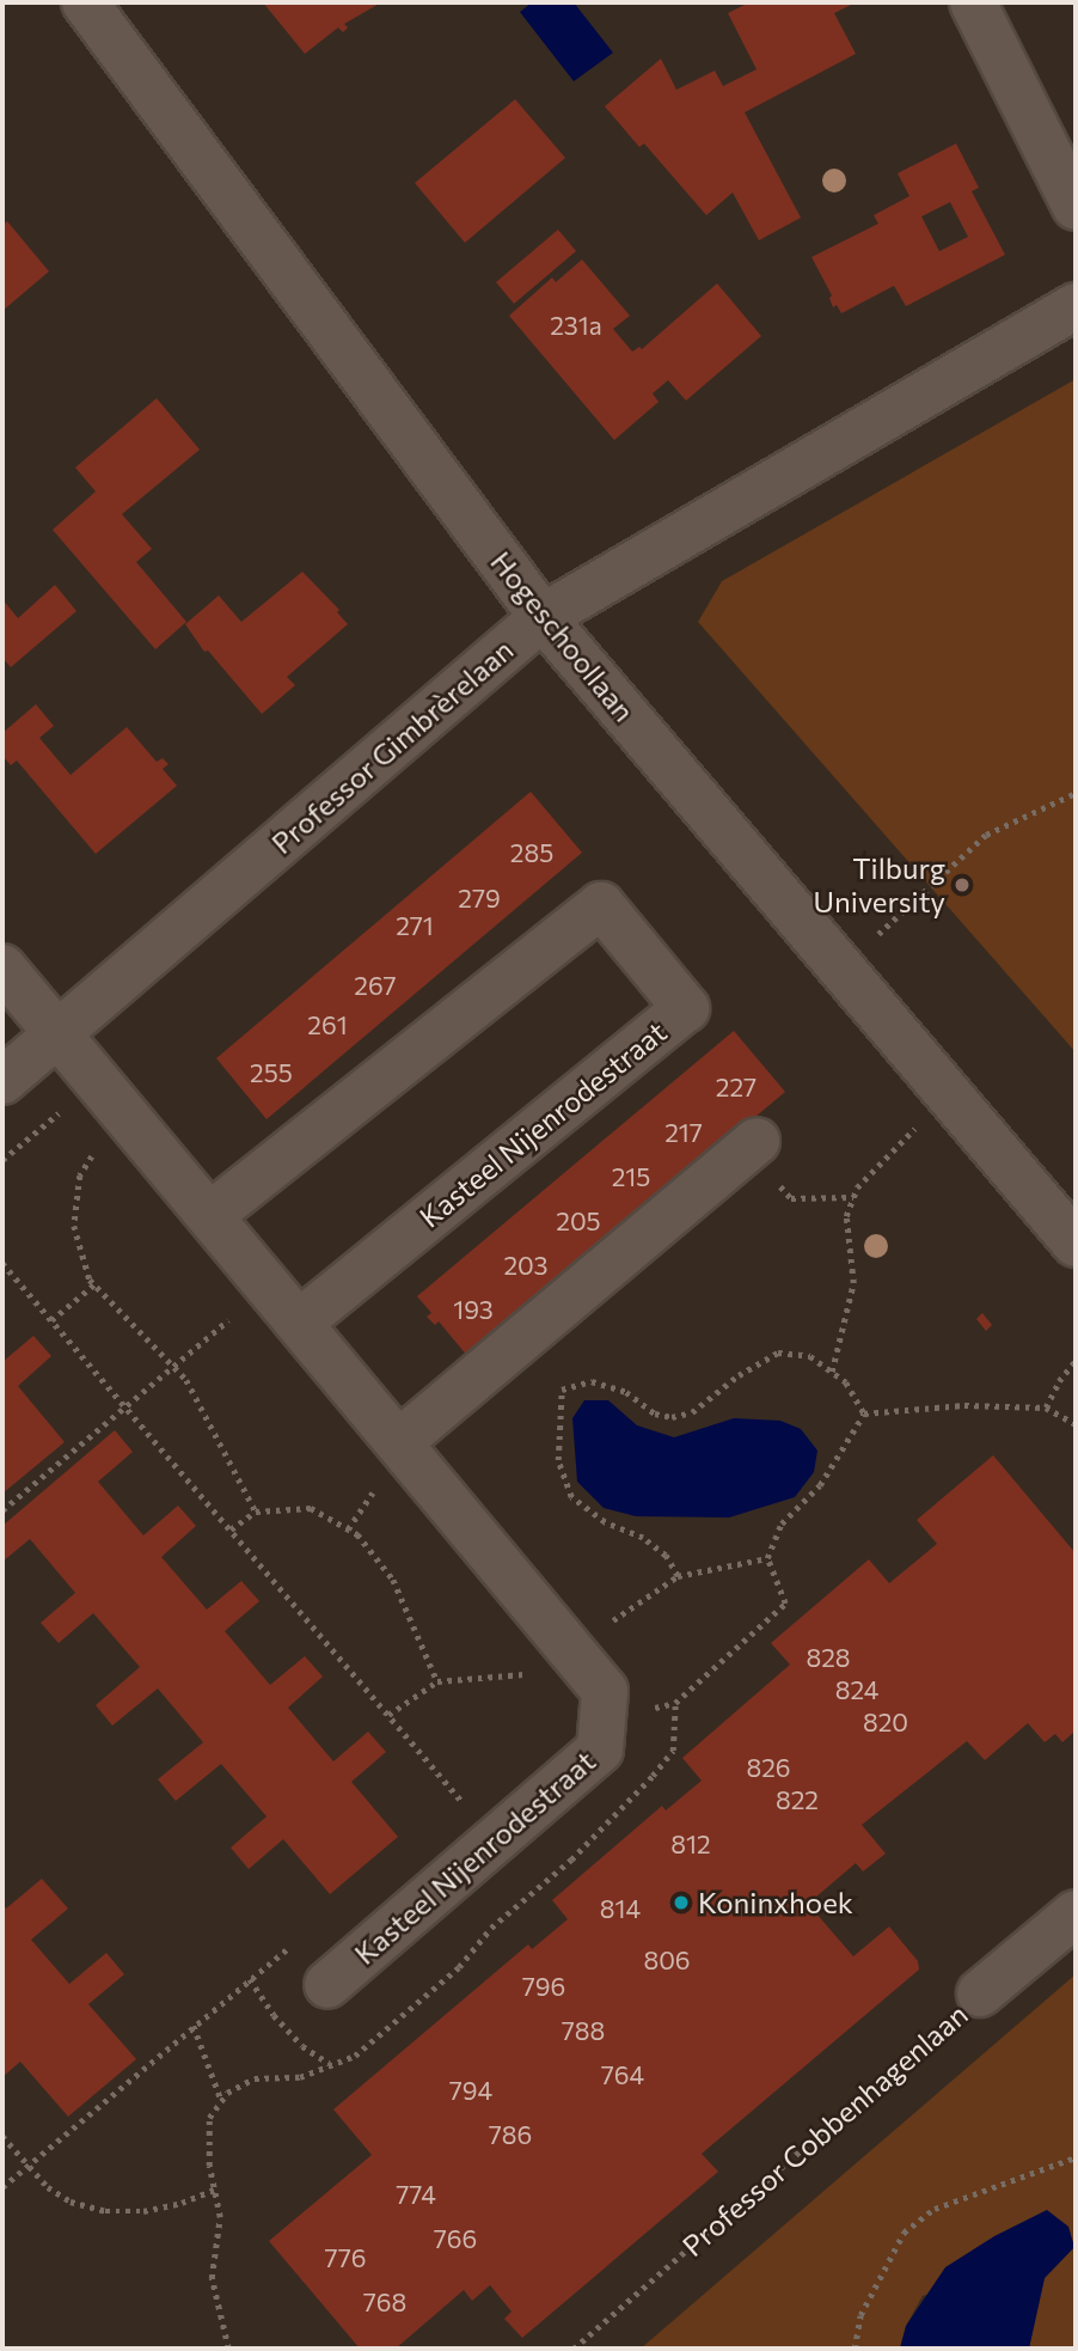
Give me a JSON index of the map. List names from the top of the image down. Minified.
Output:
{"streets":{"street":["Hogeschoollaan","Professor Gimbrèrelaan","Kasteel Nijenrodestraat","Professor Cobbenhagenlaan"]},"crossings":[["Hogeschoollaan","Professor Gimbrèrelaan"],["Professor Gimbrèrelaan","Kasteel Nijenrodestraat"]],"places":["Tilburg University","Koninxhoek"],"house_numbers":["231a","285","279","271","267","261","255","227","217","215","205","203","193","828","824","820","826","822","812","814","806","796","788","764","794","786","774","766","776","768"]}
